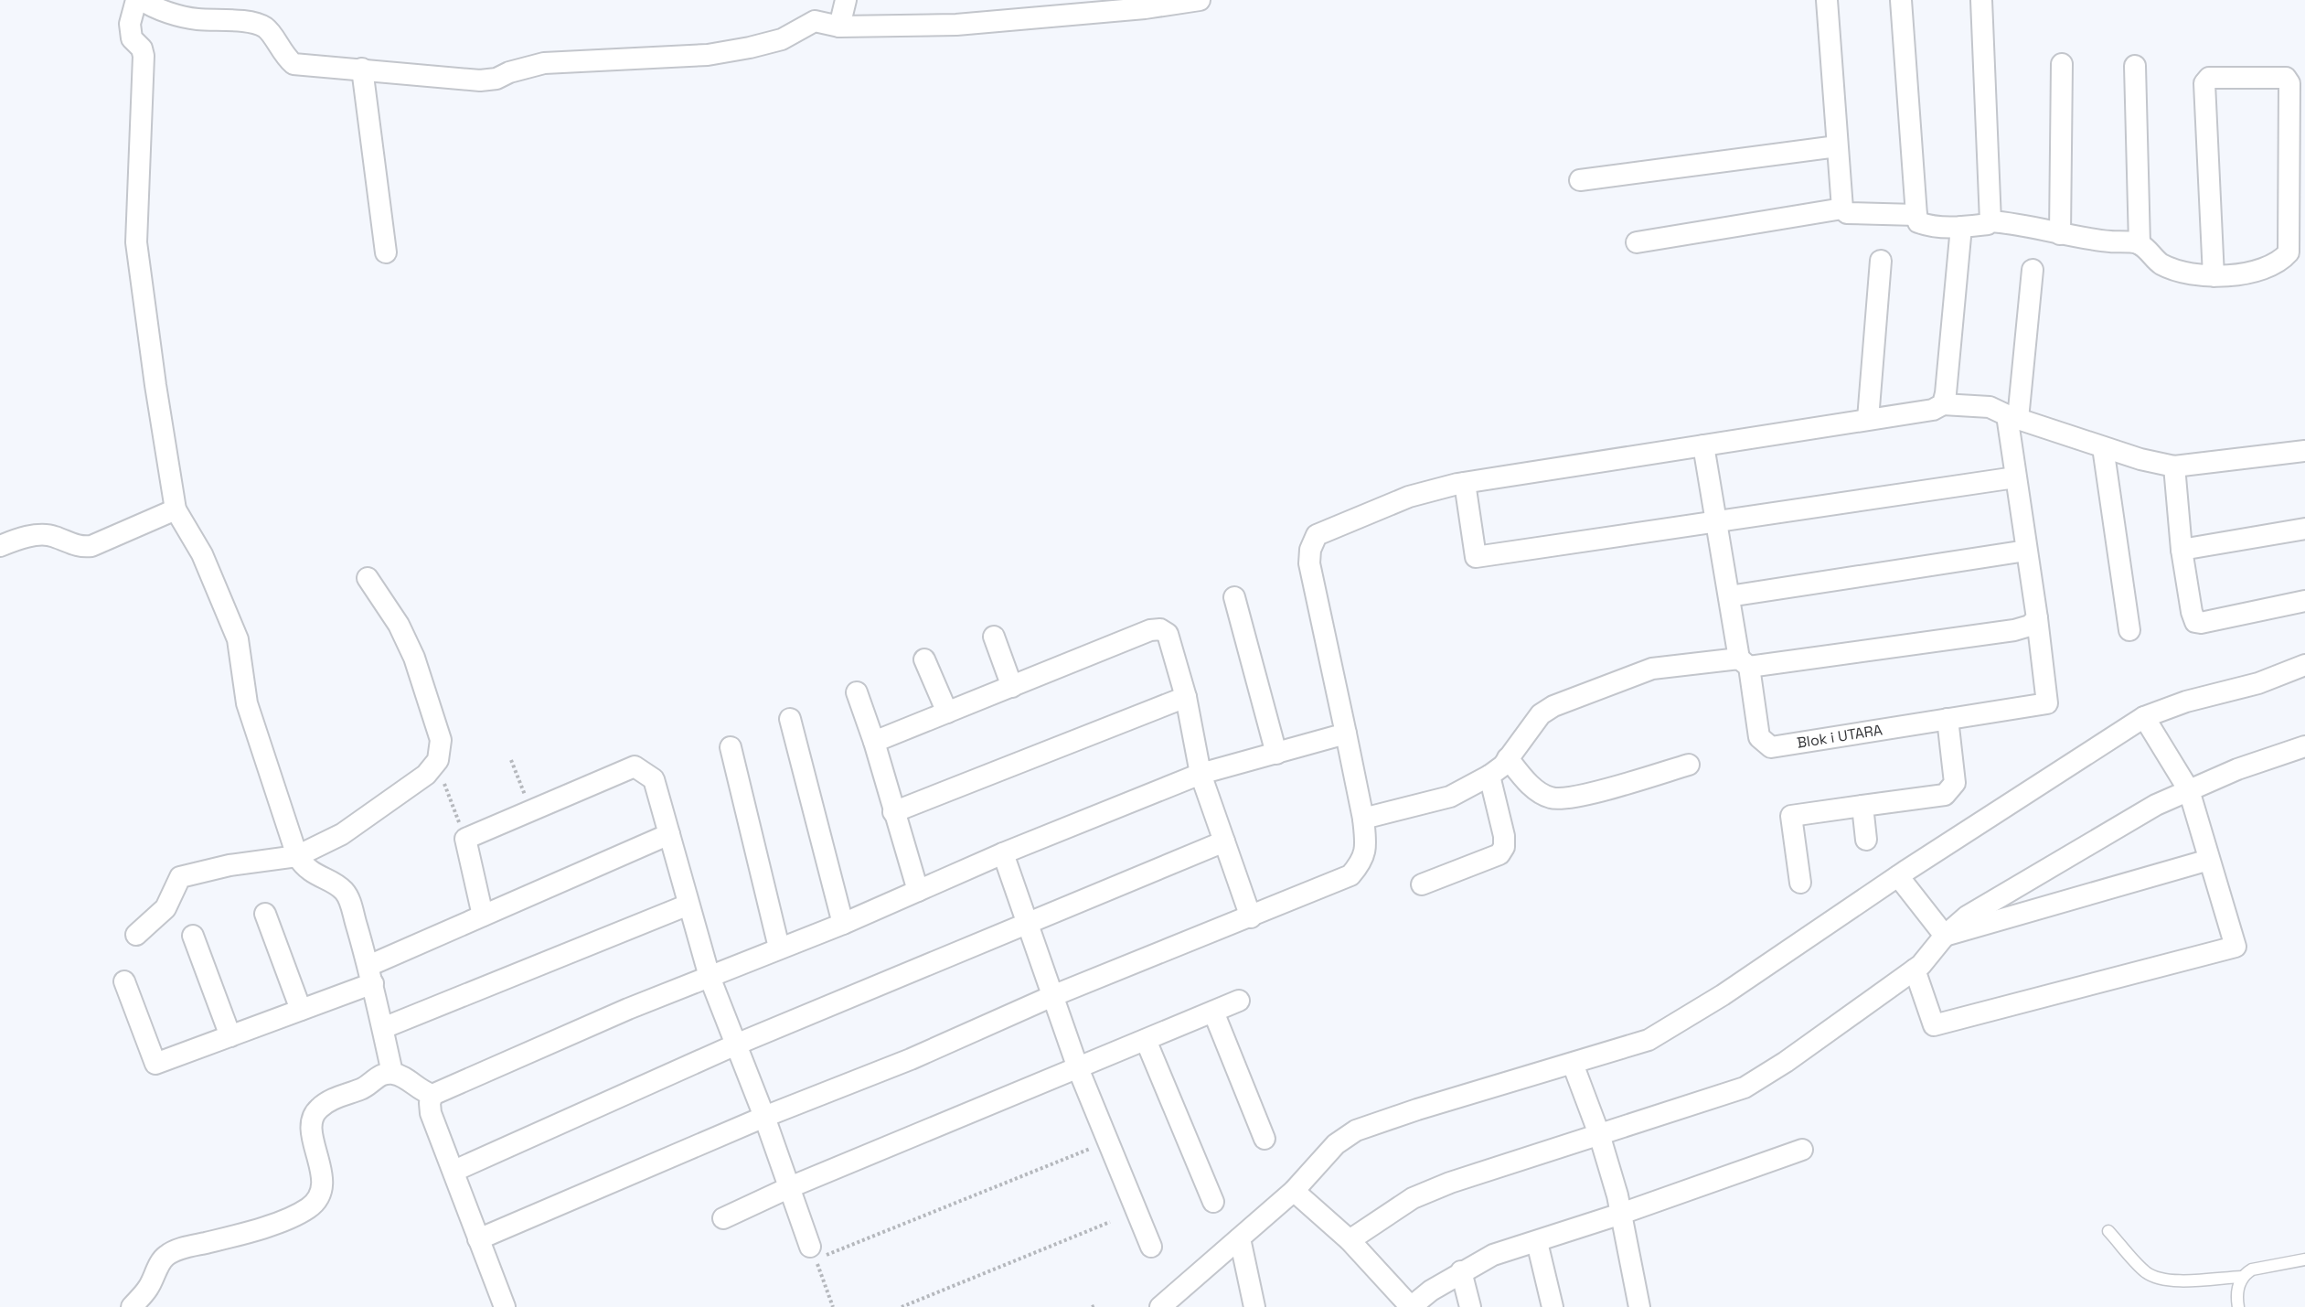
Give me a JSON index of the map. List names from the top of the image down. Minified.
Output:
{"streets":{"street":["Blok i UTARA"]}}
